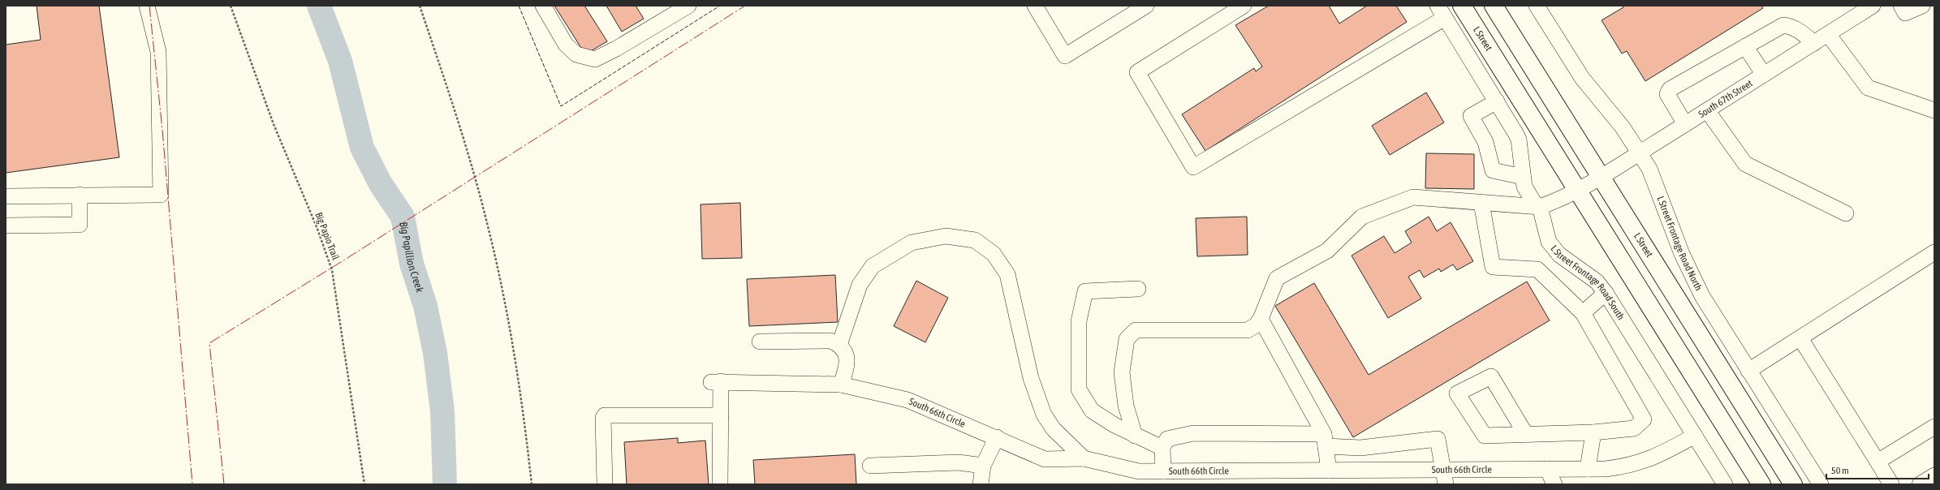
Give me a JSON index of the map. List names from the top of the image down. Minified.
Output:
{"streets":{"main road":["L Street"],"street":["South 67th Street","L Street Frontage Road North","L Street Frontage Road South","South 66th Circle"],"path":["Big Papio Trail"]},"crossings":[["L Street","South 67th Street"],["South 67th Street","L Street Frontage Road North"],["South 67th Street","L Street Frontage Road South"],["L Street Frontage Road South","South 66th Circle"]],"water":["Big Papillion Creek"],"scale_bar":"50 m"}
